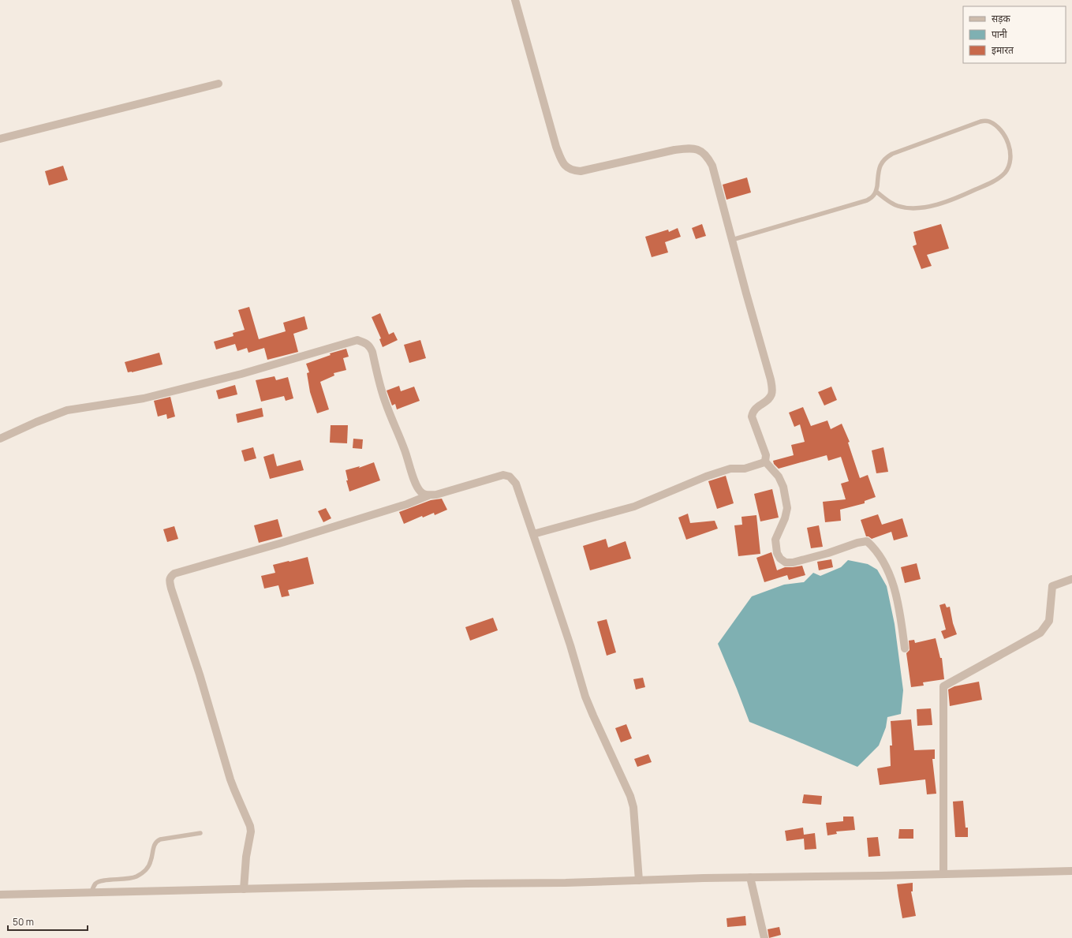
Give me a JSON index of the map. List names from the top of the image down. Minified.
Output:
{"legend":["सड़क","पानी","इमारत"],"scale_bar":"50 m"}
